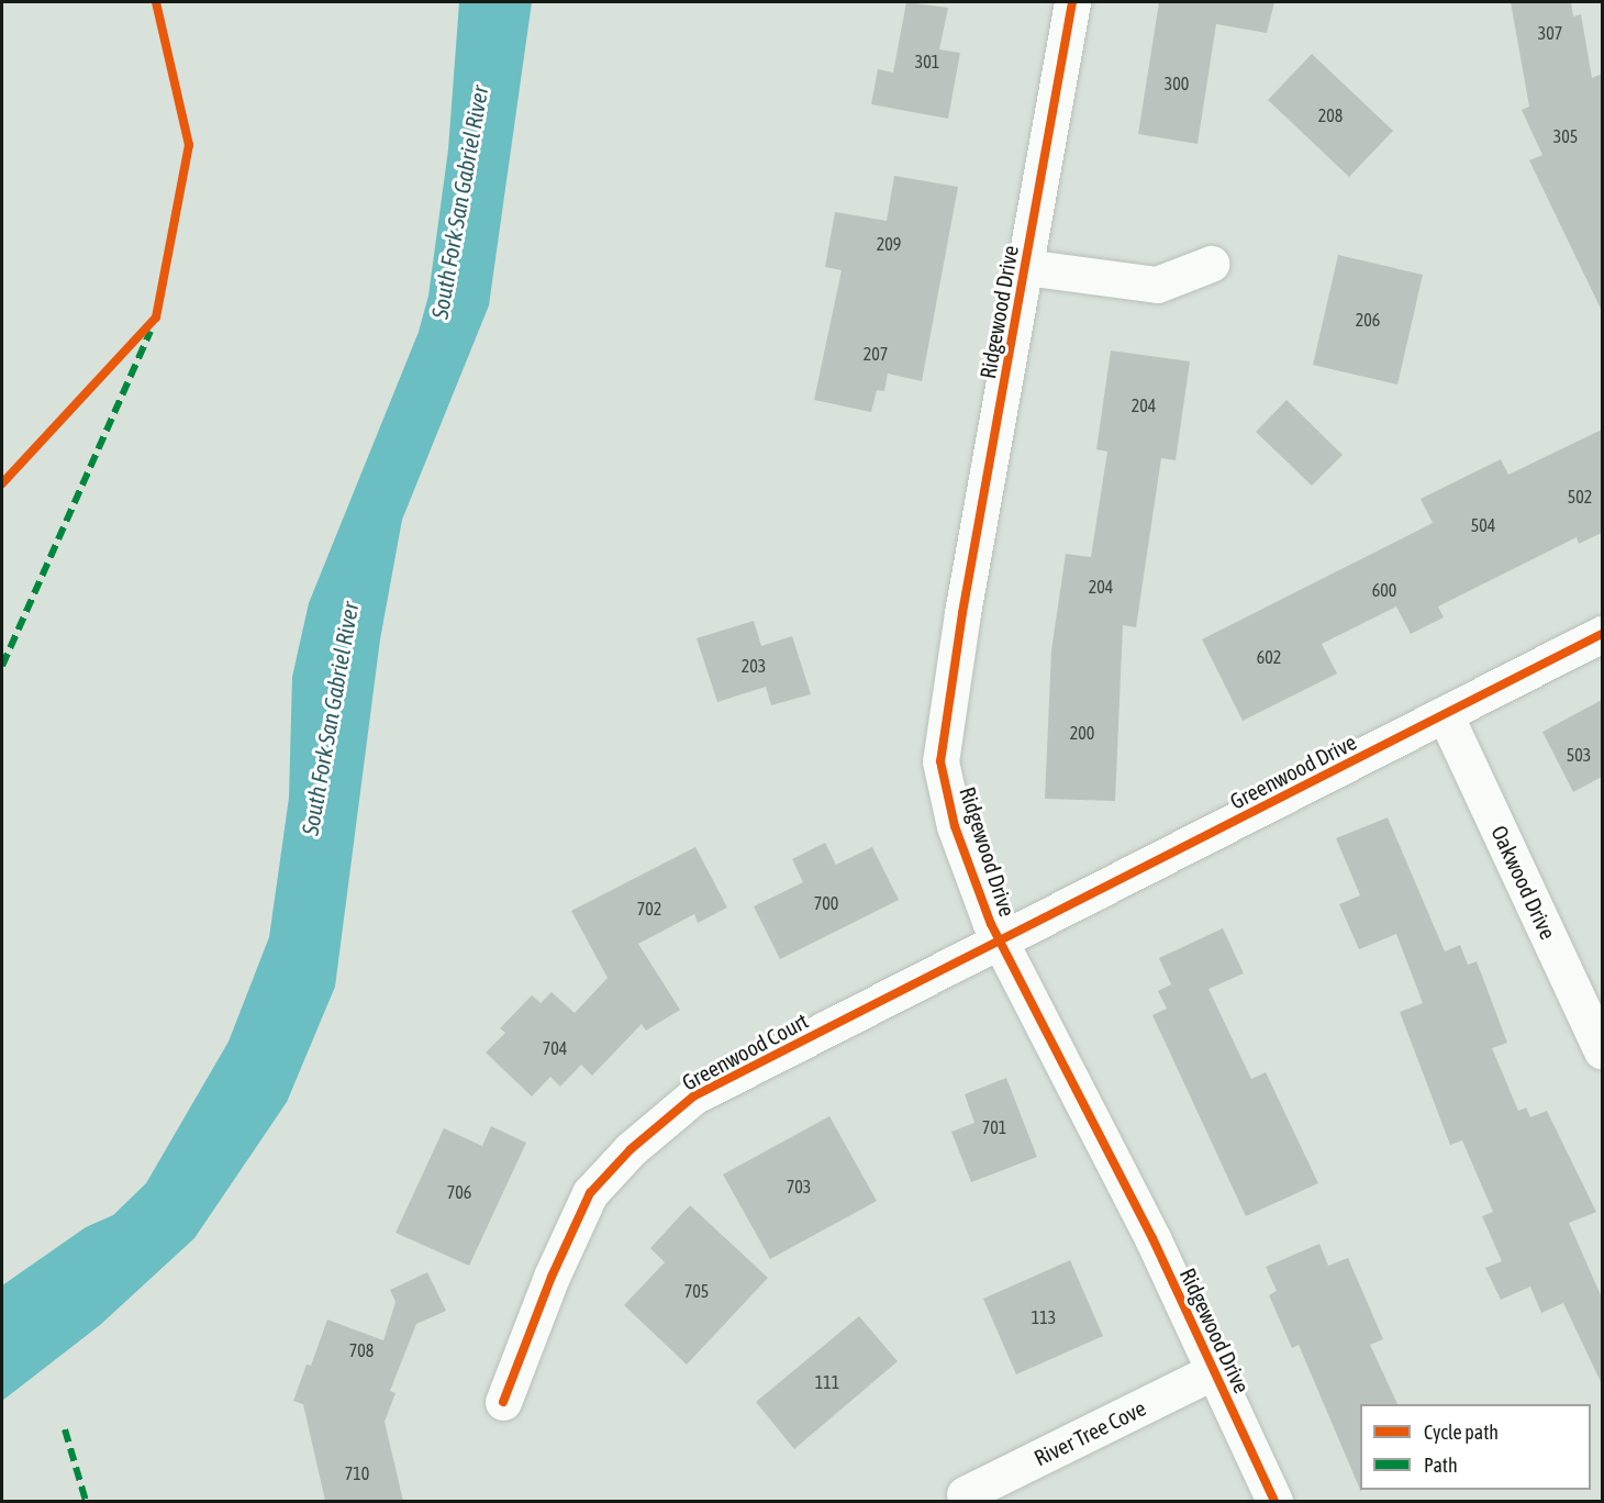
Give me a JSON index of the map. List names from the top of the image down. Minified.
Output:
{"streets":{"street":["Ridgewood Drive","Greenwood Drive","Oakwood Drive","Greenwood Court","River Tree Cove"]},"crossings":[["Ridgewood Drive","Greenwood Drive"],["Ridgewood Drive","Greenwood Court"],["Ridgewood Drive","River Tree Cove"],["Greenwood Drive","Oakwood Drive"],["Greenwood Drive","Greenwood Court"]],"water":["South Fork San Gabriel River"],"house_numbers":["307","301","300","208","305","209","206","207","204","502","504","204","600","602","203","200","503","700","702","704","701","703","706","705","113","708","111","710"],"legend":["Cycle path","Path"]}
